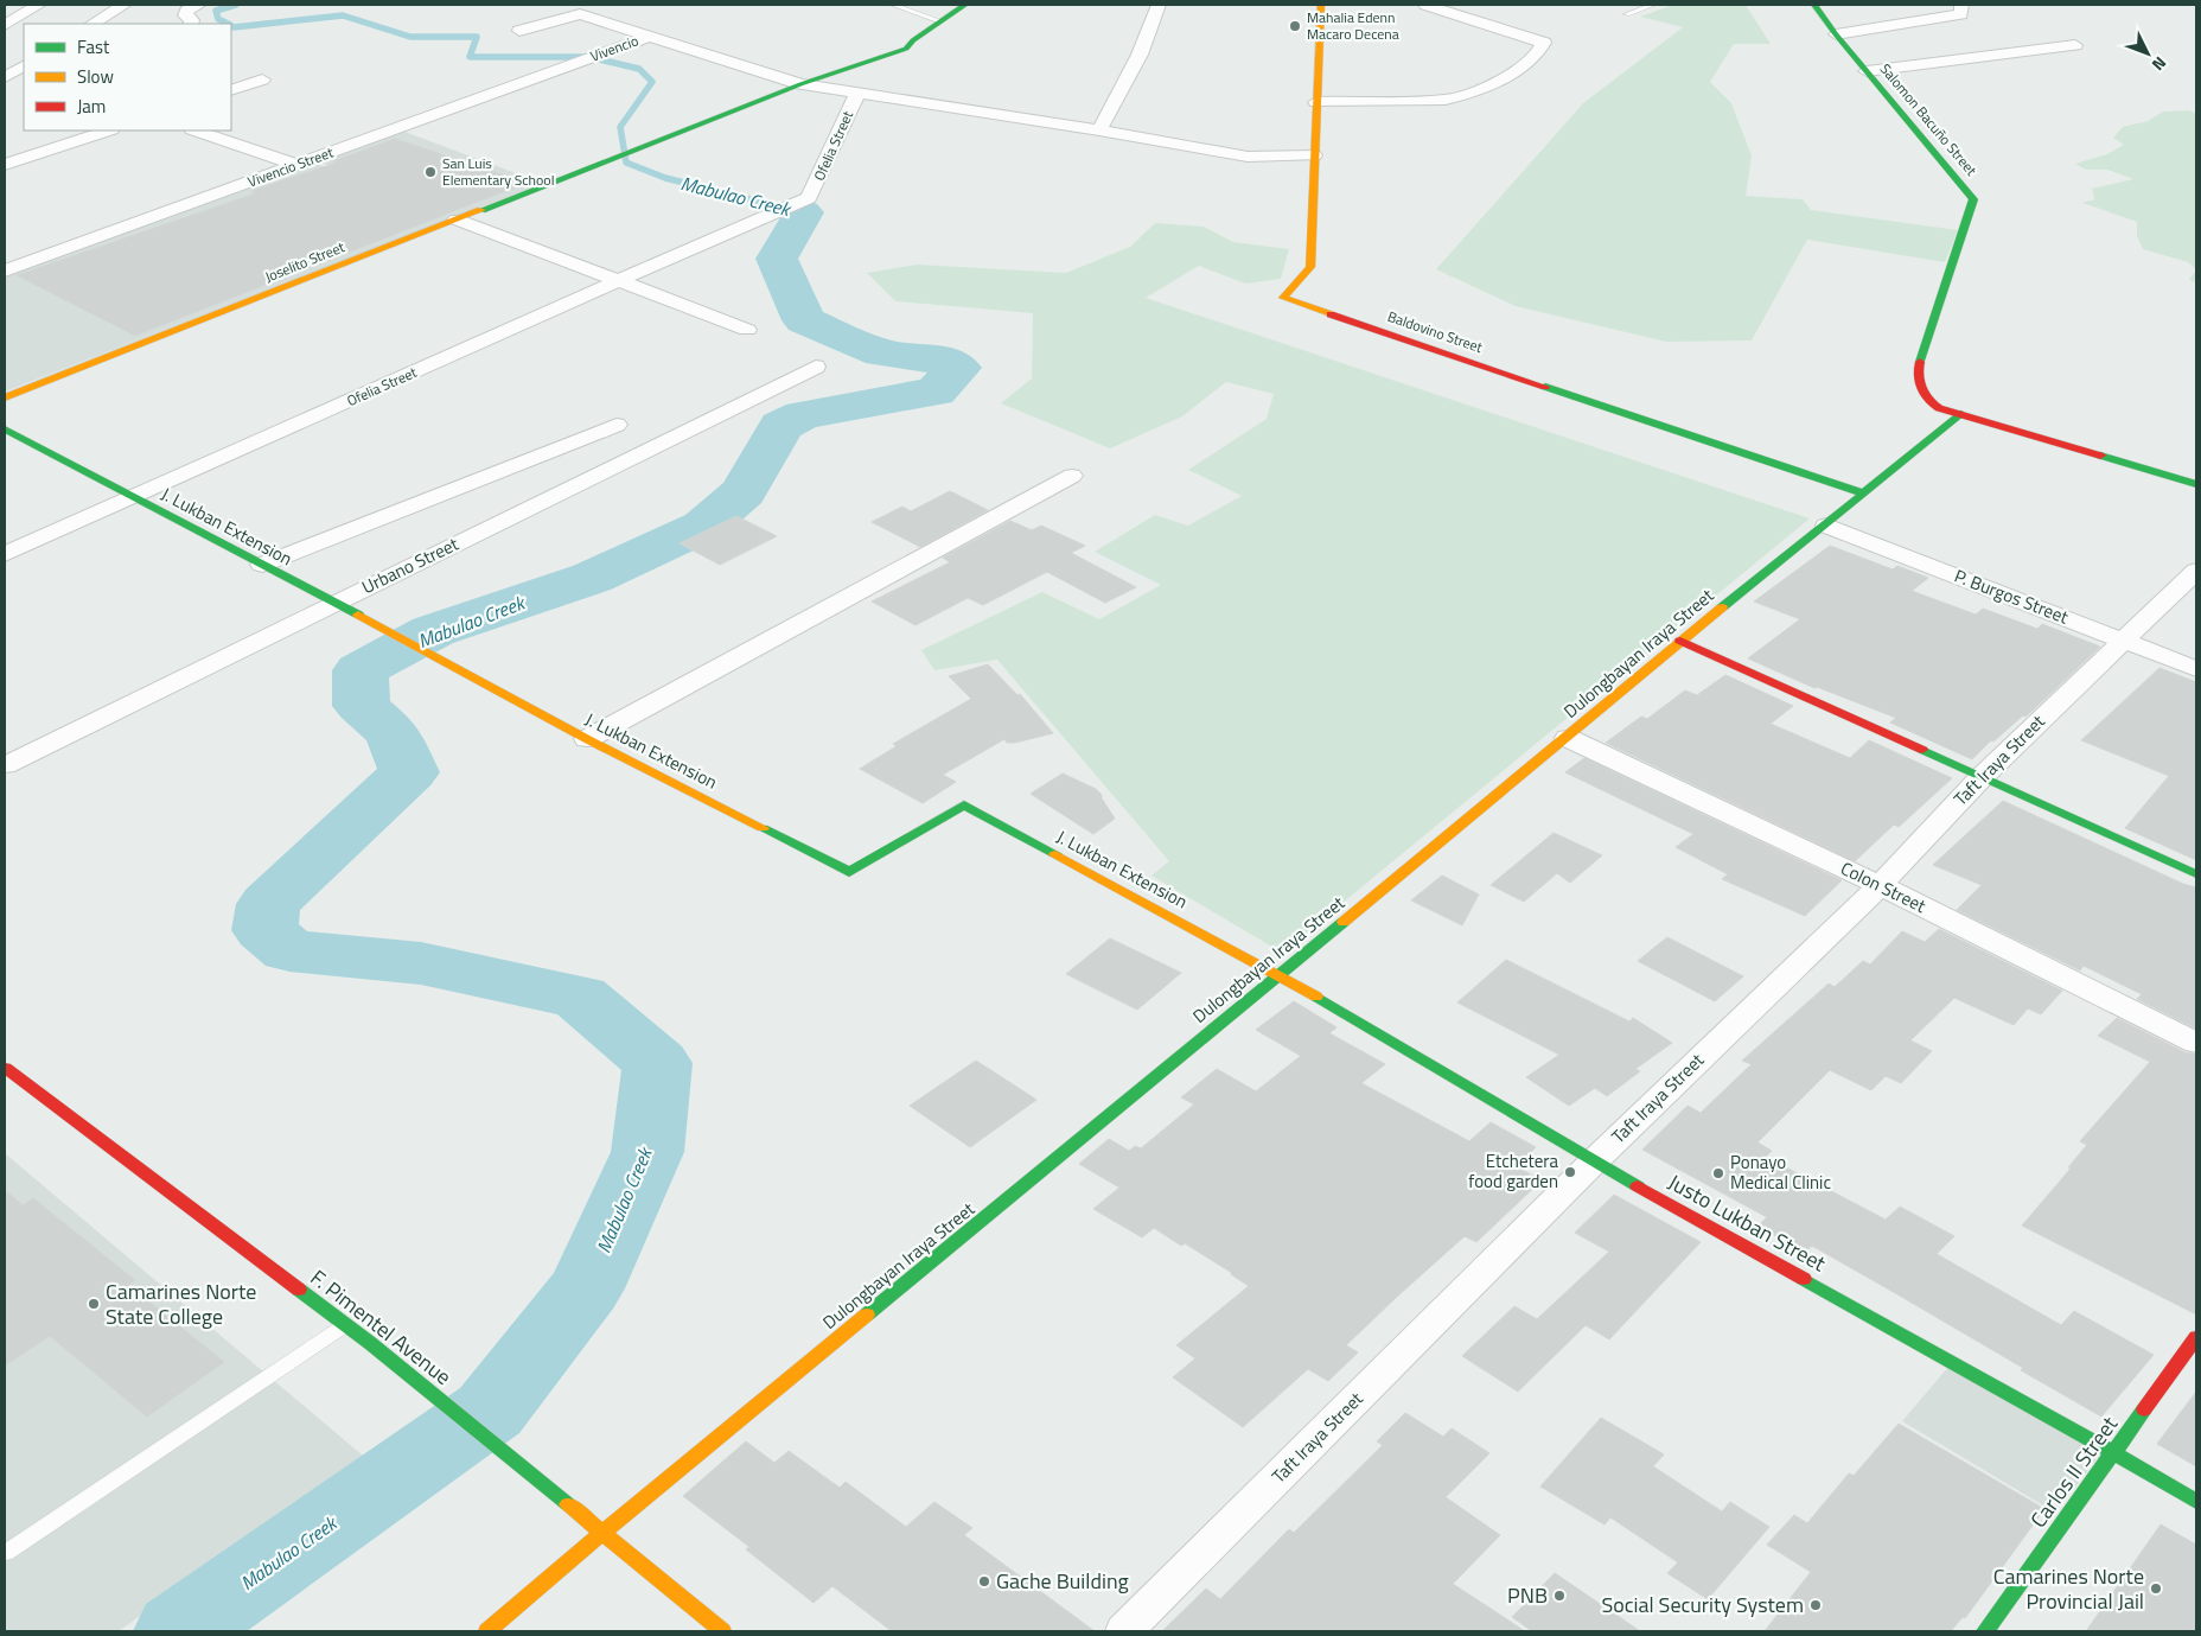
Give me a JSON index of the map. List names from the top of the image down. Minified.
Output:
{"streets":{"street":["Vivencio","Salomon Bacuño Street","Ofelia Street","Vivencio Street","Joselito Street","Baldovino Street","J. Lukban Extension","Urbano Street","P. Burgos Street","Dulongbayan Iraya Street","Taft Iraya Street","Colon Street","Justo Lukban Street","F. Pimentel Avenue","Carlos II Street"]},"crossings":[["Vivencio","Vivencio Street"],["Salomon Bacuño Street","Dulongbayan Iraya Street"],["Ofelia Street","J. Lukban Extension"],["Baldovino Street","Dulongbayan Iraya Street"],["J. Lukban Extension","Urbano Street"],["J. Lukban Extension","Dulongbayan Iraya Street"],["J. Lukban Extension","Justo Lukban Street"],["P. Burgos Street","Dulongbayan Iraya Street"],["P. Burgos Street","Taft Iraya Street"],["Dulongbayan Iraya Street","Colon Street"],["Dulongbayan Iraya Street","Justo Lukban Street"],["Dulongbayan Iraya Street","F. Pimentel Avenue"],["Taft Iraya Street","Colon Street"],["Taft Iraya Street","Justo Lukban Street"],["Justo Lukban Street","Carlos II Street"]],"water":["Mabulao Creek"],"places":["Mahalia Edenn Macaro Decena","San Luis Elementary School","Etchetera food garden","Ponayo Medical Clinic","Camarines Norte State College","Gache Building","Camarines Norte Provincial Jail","PNB","Social Security System"],"legend":["Fast","Slow","Jam"],"north":"bottom right"}
